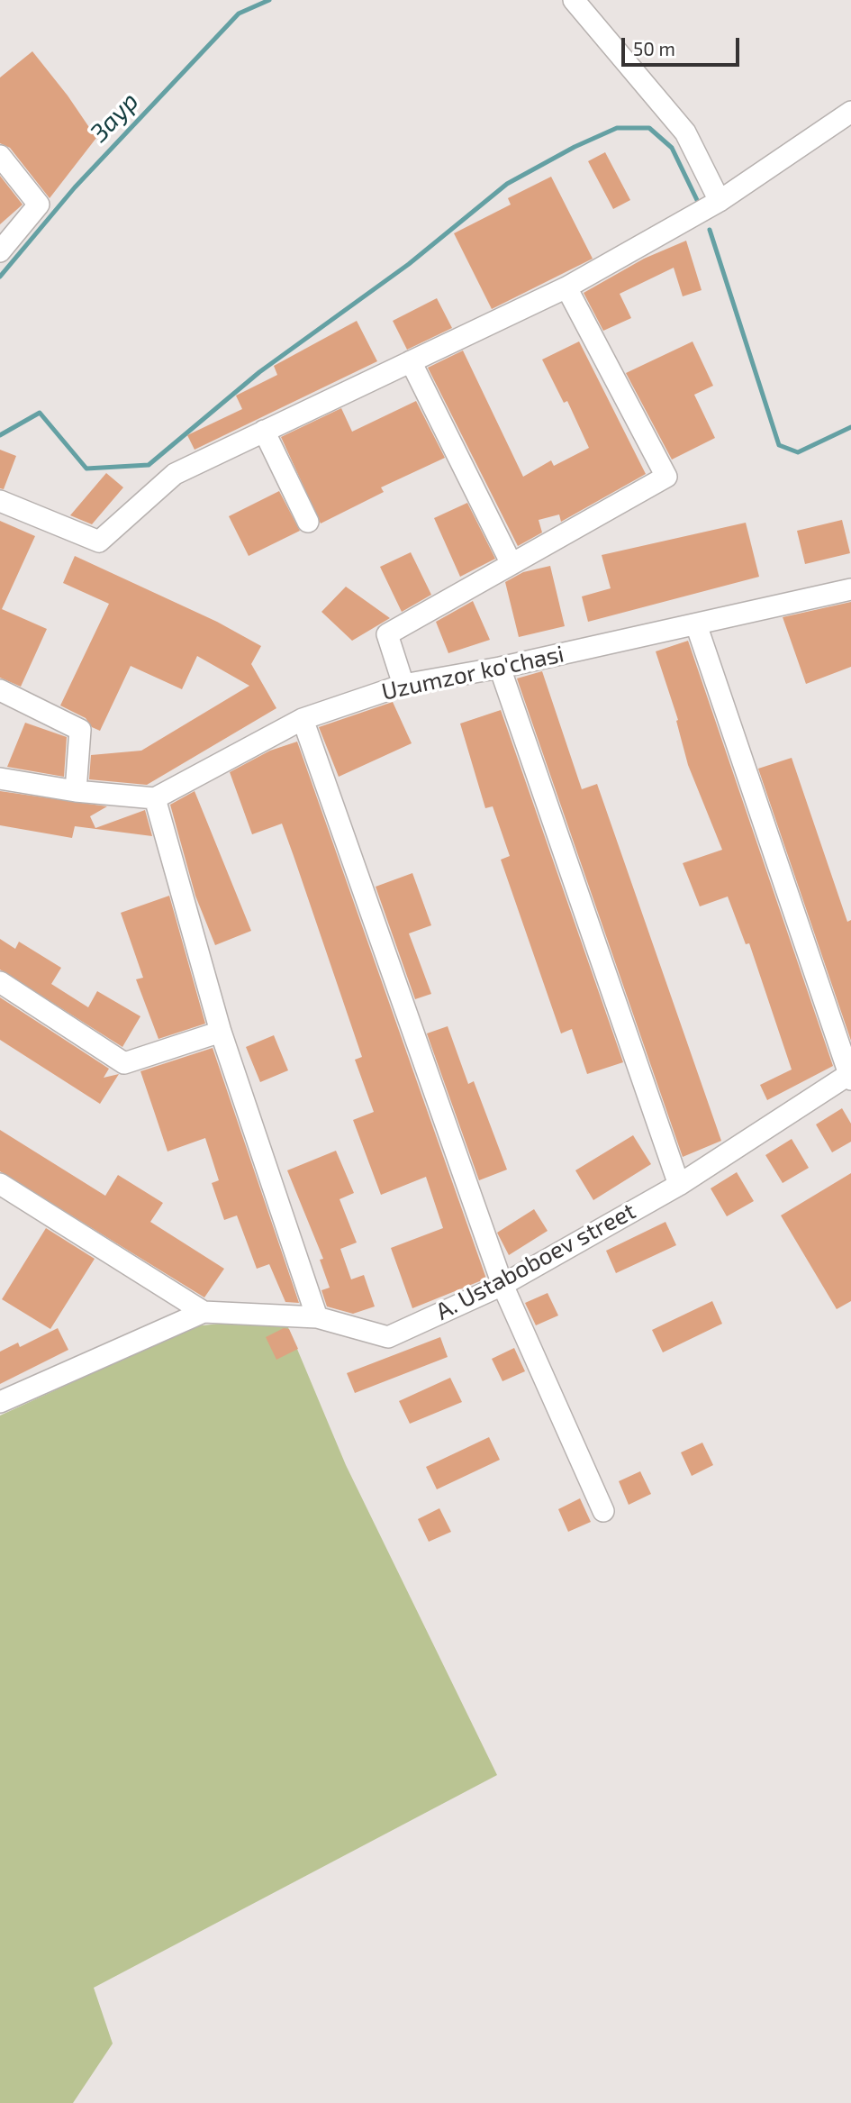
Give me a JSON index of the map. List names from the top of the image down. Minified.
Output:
{"streets":{"street":["Uzumzor ko'chasi","A. Ustaboboev street"]},"water":["Заур"],"scale_bar":"50 m"}
